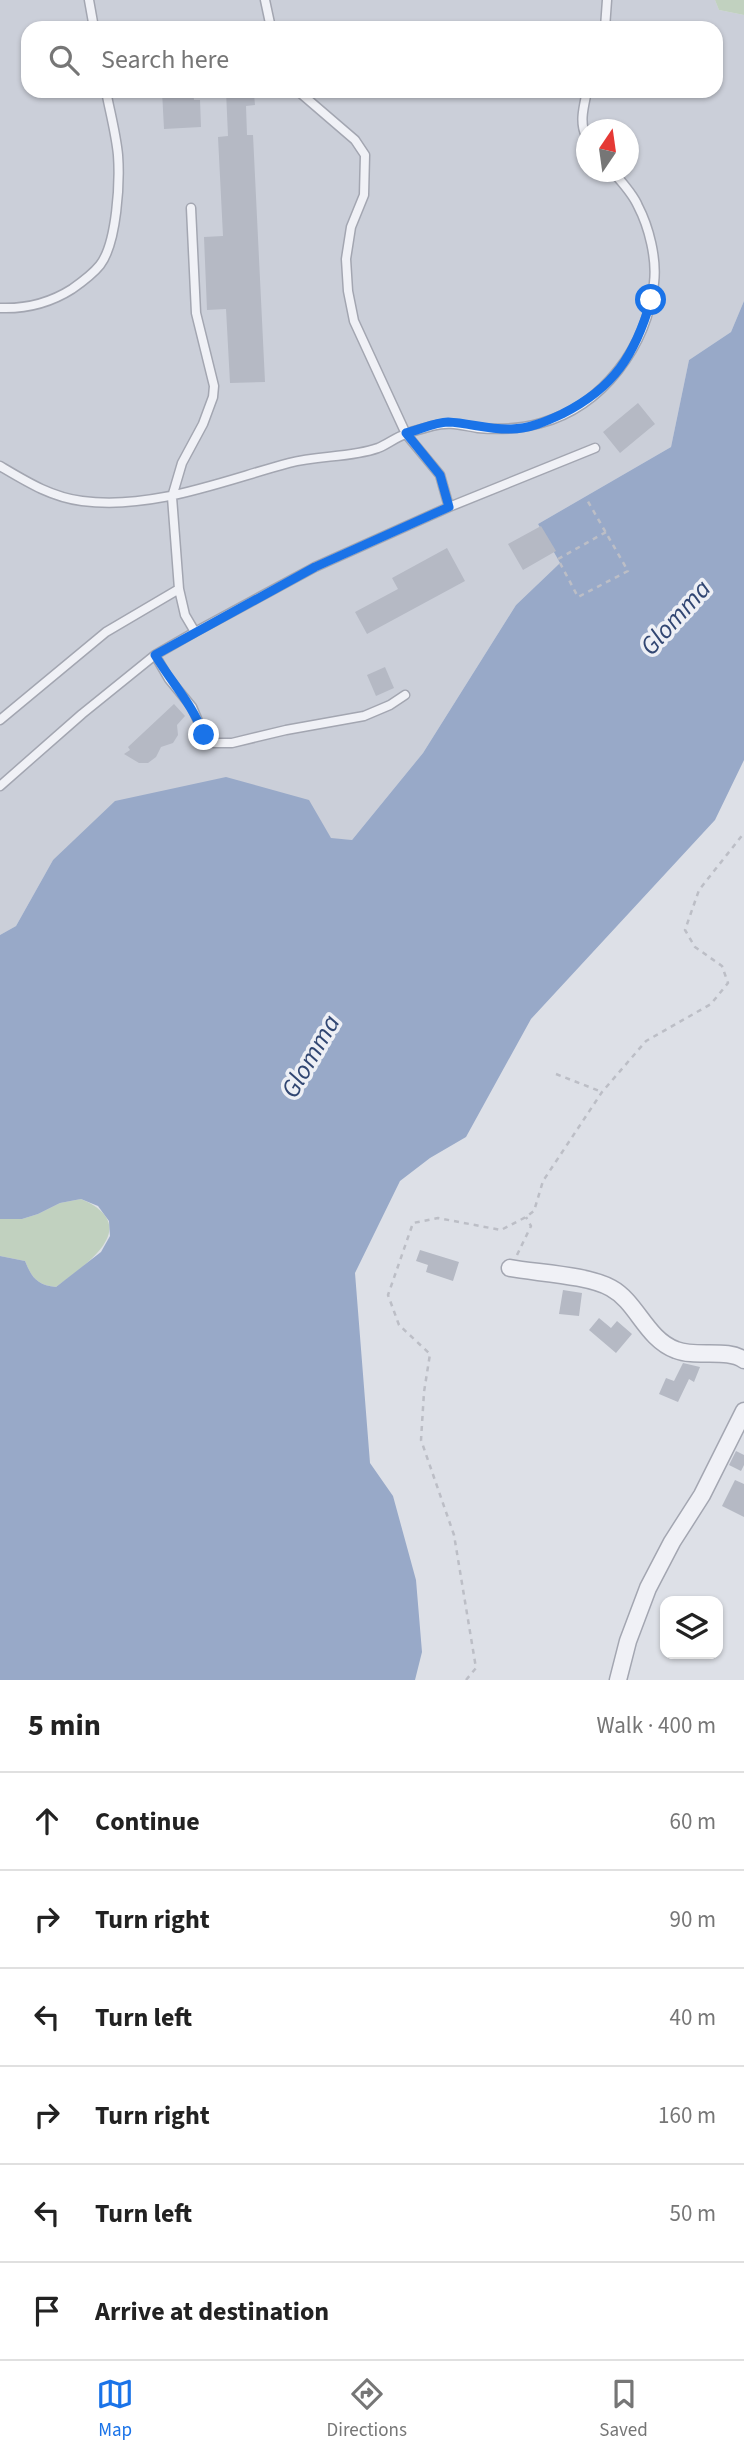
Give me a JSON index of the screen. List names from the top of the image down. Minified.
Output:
{"water":["Glomma"],"north":"top","page":{"search":"Search here","heading":["5 min","Walk · 400 m"],"list":[["Continue","60 m"],["Turn right","90 m"],["Turn left","40 m"],["Turn right","160 m"],["Turn left","50 m"],"Arrive at destination"],"nav":["Map","Directions","Saved"]}}
